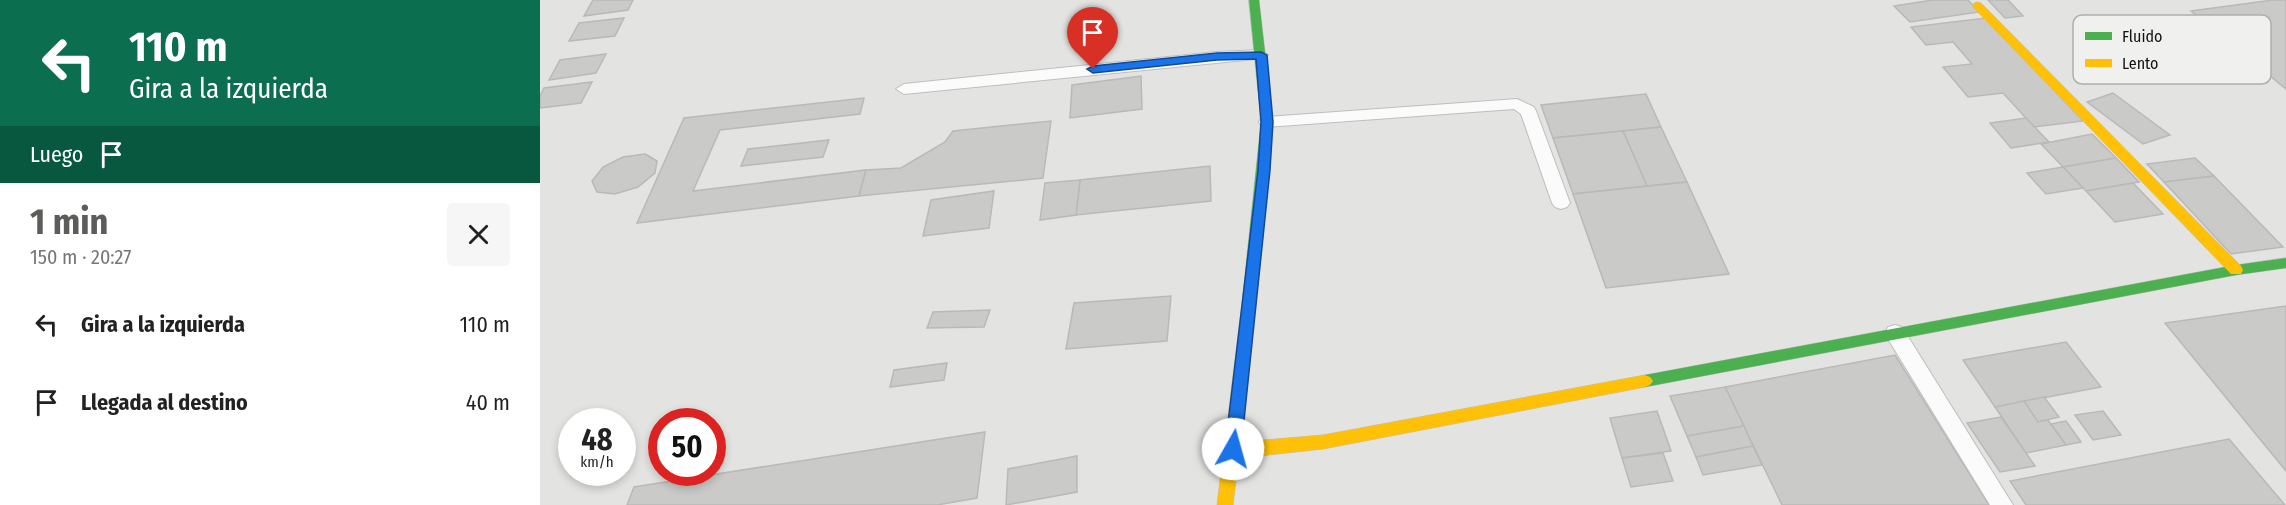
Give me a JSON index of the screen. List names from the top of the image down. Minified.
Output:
{"legend":["Fluido","Lento"],"page":{"turn":["110 m","Gira a la izquierda"],"then":"Luego","heading":["1 min","150 m · 20:27"],"list":[{"name":"Gira a la izquierda","value":"110 m"},{"name":"Llegada al destino","value":"40 m"}],"speed":"48 km/h","limit":"50"}}
